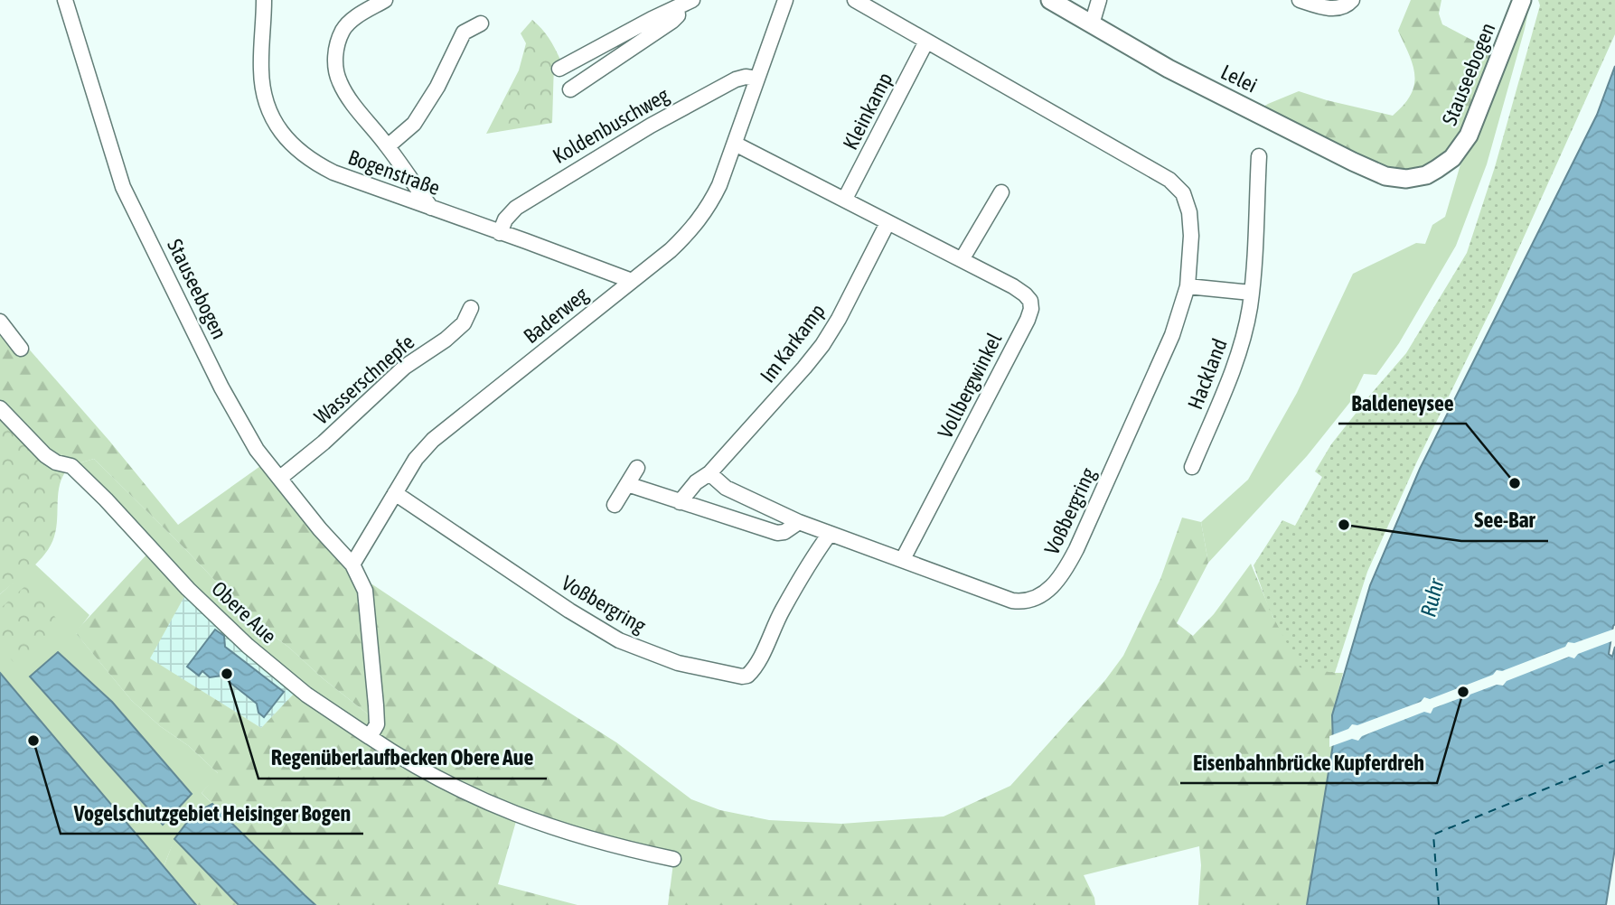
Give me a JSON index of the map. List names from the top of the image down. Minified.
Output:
{"streets":{"street":["Stauseebogen","Lelei","Kleinkamp","Koldenbuschweg","Bogenstraße","Baderweg","Im Karkamp","Hackland","Wasserschnepfe","Vollbergwinkel","Voßbergring","Obere Aue"]},"crossings":[["Stauseebogen","Lelei"],["Stauseebogen","Baderweg"],["Stauseebogen","Wasserschnepfe"],["Kleinkamp","Vollbergwinkel"],["Kleinkamp","Voßbergring"],["Koldenbuschweg","Bogenstraße"],["Koldenbuschweg","Baderweg"],["Bogenstraße","Baderweg"],["Baderweg","Vollbergwinkel"],["Baderweg","Voßbergring"],["Im Karkamp","Vollbergwinkel"],["Vollbergwinkel","Voßbergring"]],"water":["Ruhr"],"places":["Baldeneysee","See-Bar","Regenüberlaufbecken Obere Aue","Eisenbahnbrücke Kupferdreh","Vogelschutzgebiet Heisinger Bogen"]}
